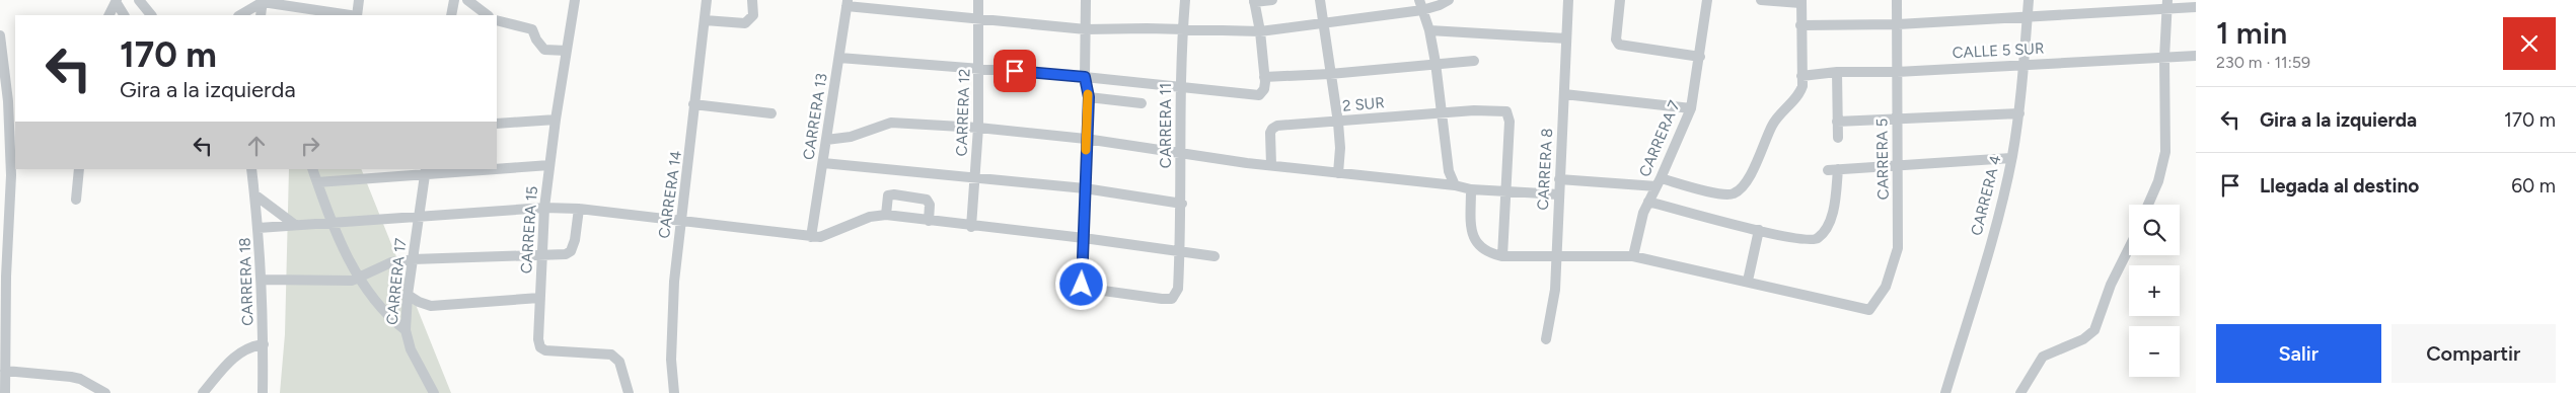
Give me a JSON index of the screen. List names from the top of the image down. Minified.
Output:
{"streets":{"street":["CALLE 5 SUR","2 SUR","CARRERA 12","CARRERA 13","CARRERA 11","CARRERA 7","CARRERA 5","CARRERA 8","CARRERA 14","CARRERA 4","CARRERA 15","CARRERA 18","CARRERA 17"]},"crossings":[["CALLE 5 SUR","CARRERA 5"],["CALLE 5 SUR","CARRERA 4"]],"page":{"heading":["1 min","230 m · 11:59"],"turn":["170 m","Gira a la izquierda"],"list":[{"name":"Gira a la izquierda","value":"170 m"},{"name":"Llegada al destino","value":"60 m"}],"map_buttons":["+","−"],"buttons":["Salir","Compartir"]}}
